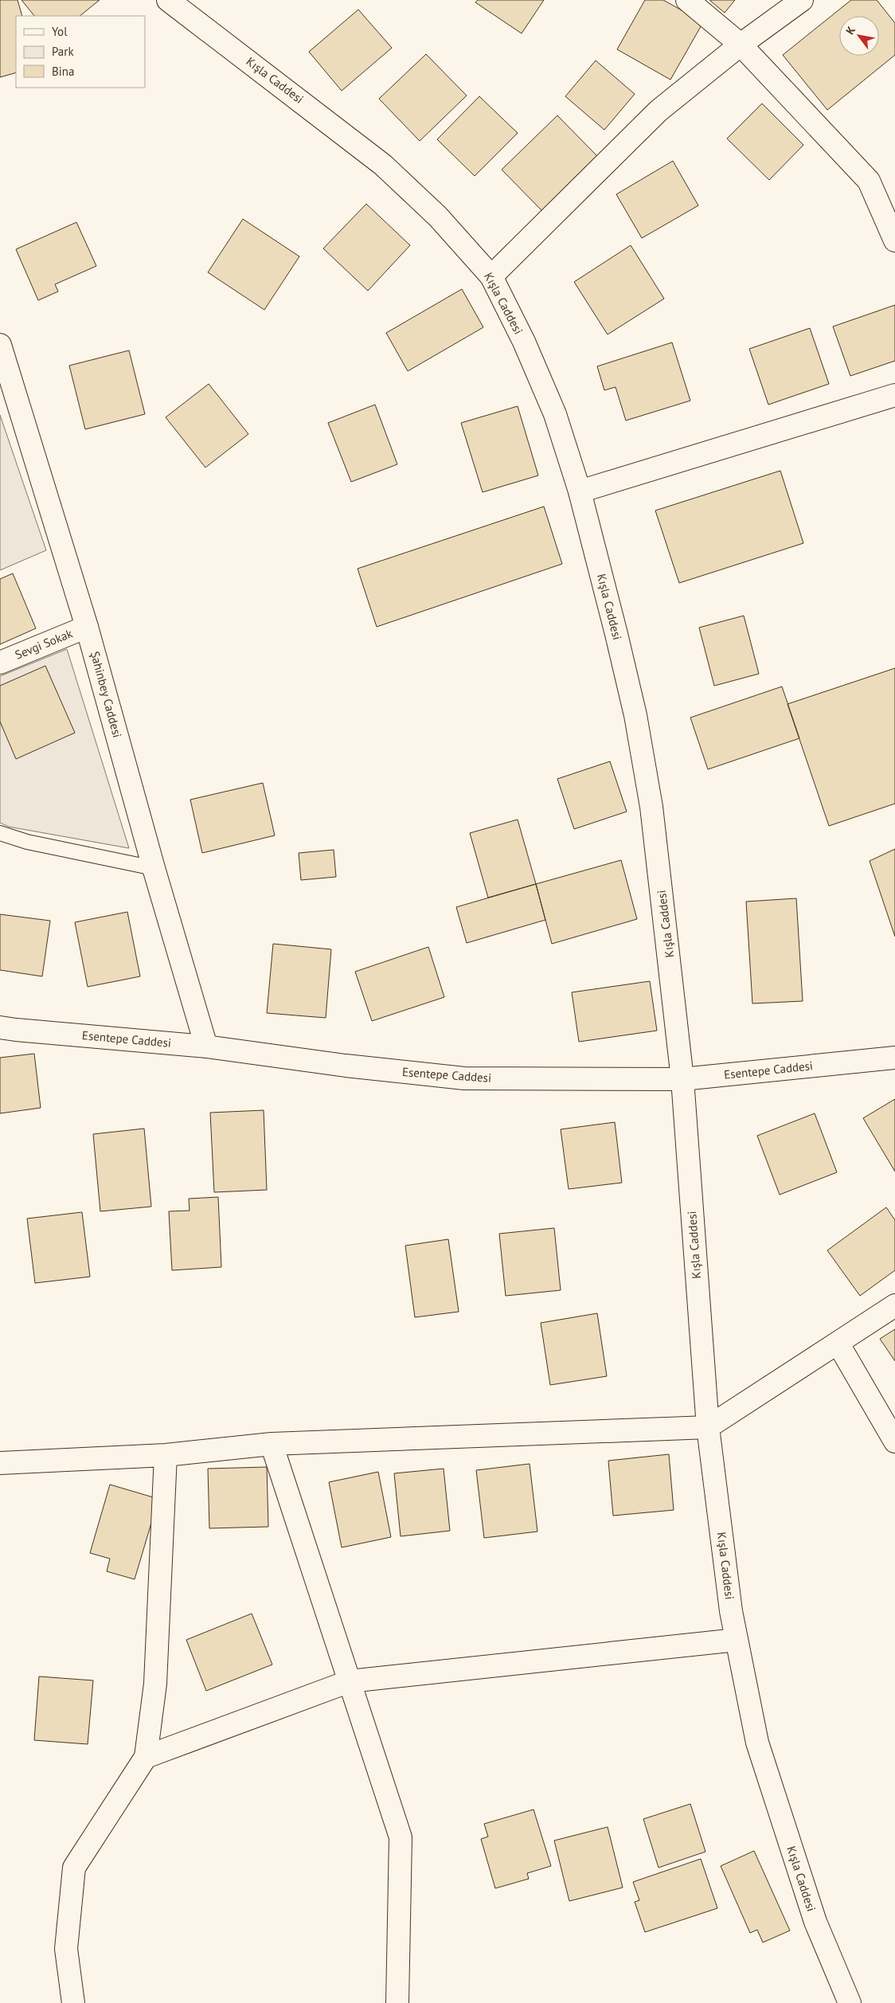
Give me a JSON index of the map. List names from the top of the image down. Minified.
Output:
{"streets":{"street":["Kışla Caddesi","Sevgi Sokak","Şahinbey Caddesi","Esentepe Caddesi"]},"crossings":[["Kışla Caddesi","Esentepe Caddesi"],["Sevgi Sokak","Şahinbey Caddesi"],["Şahinbey Caddesi","Esentepe Caddesi"]],"legend":["Yol","Park","Bina"],"north":"top left"}
